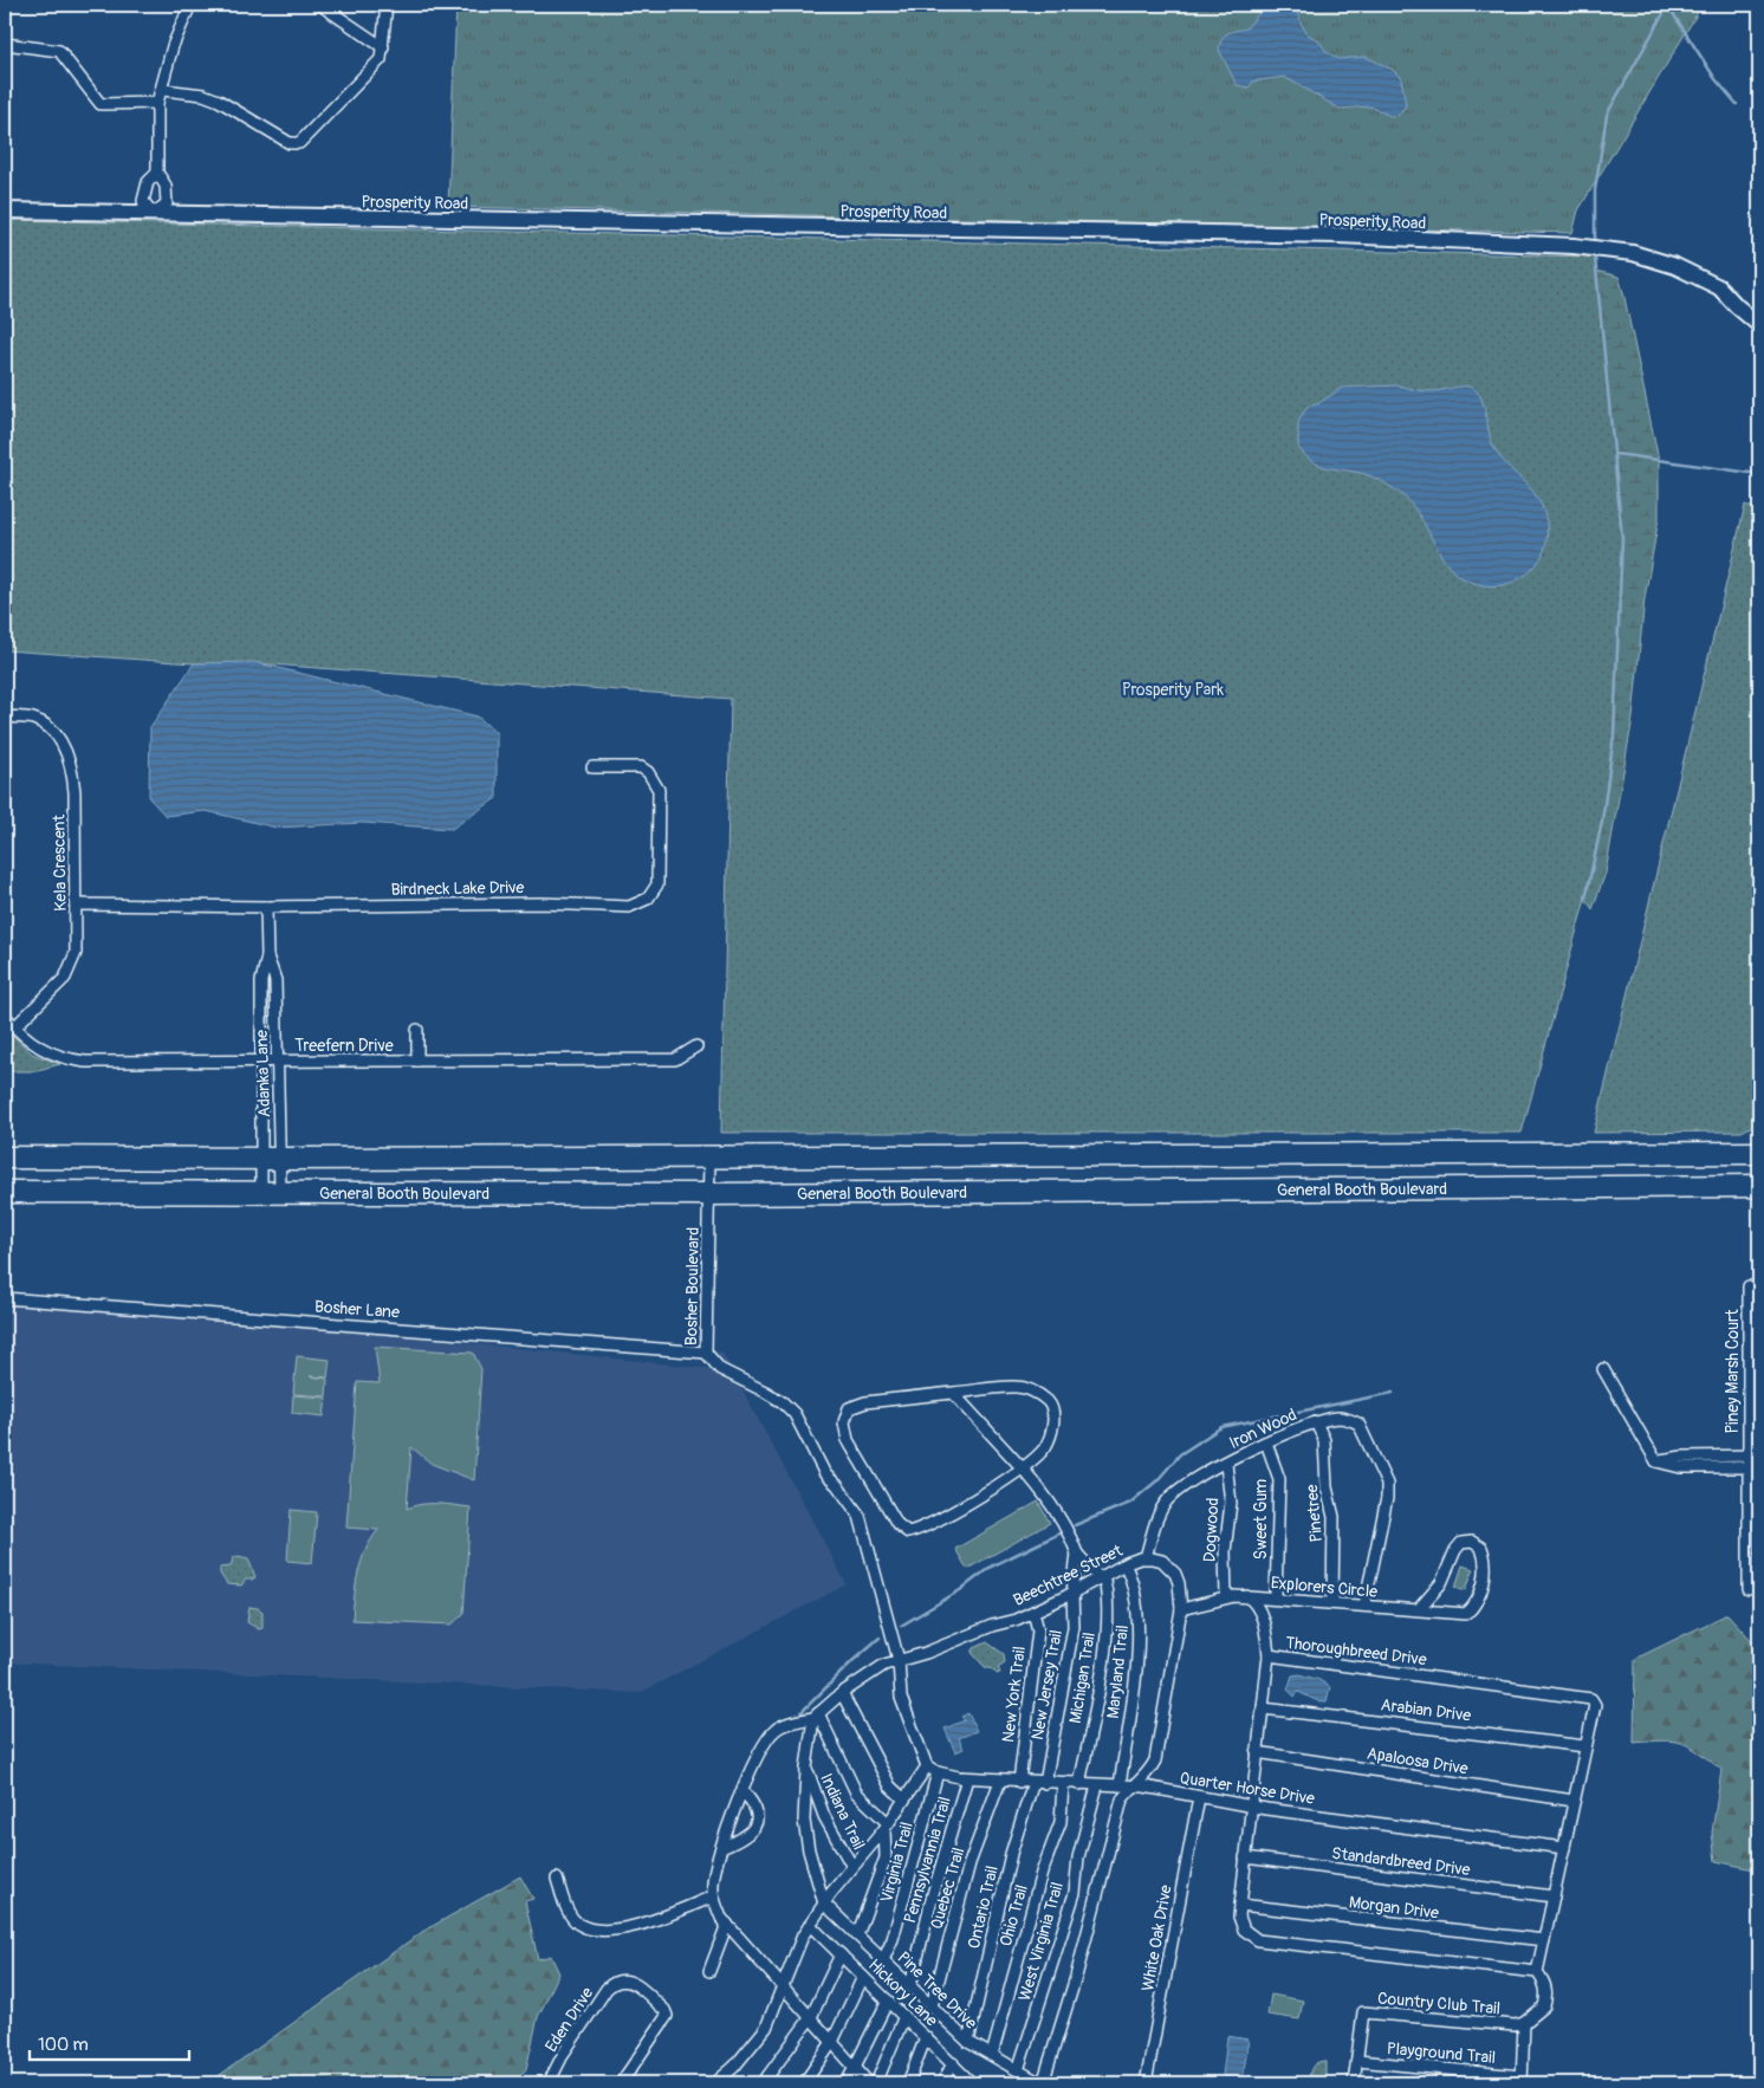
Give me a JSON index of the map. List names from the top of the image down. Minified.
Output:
{"streets":{"highway":["General Booth Boulevard"],"street":["Prosperity Road","Kela Crescent","Birdneck Lake Drive","Treefern Drive","Adanka Lane","Bosher Boulevard","Bosher Lane","Piney Marsh Court","Iron Wood","Pinetree","Sweet Gum","Dogwood","Beechtree Street","Explorers Circle","Thoroughbreed Drive","Maryland Trail","Michigan Trail","New Jersey Trail","New York Trail","Arabian Drive","Apaloosa Drive","Quarter Horse Drive","Indiana Trail","Pennsylvannia Trail","Standardbreed Drive","Virginia Trail","Quebec Trail","Ontario Trail","Morgan Drive","Ohio Trail","White Oak Drive","West Virginia Trail","Pine Tree Drive","Hickory Lane","Country Club Trail","Eden Drive","Playground Trail"]},"crossings":[["Kela Crescent","Birdneck Lake Drive"],["Kela Crescent","Treefern Drive"],["Birdneck Lake Drive","Adanka Lane"],["Treefern Drive","Adanka Lane"],["Adanka Lane","General Booth Boulevard"],["General Booth Boulevard","Bosher Boulevard"],["Bosher Boulevard","Bosher Lane"],["Bosher Boulevard","Beechtree Street"],["Iron Wood","Pinetree"],["Iron Wood","Sweet Gum"],["Iron Wood","Dogwood"],["Iron Wood","Beechtree Street"],["Iron Wood","Explorers Circle"],["Pinetree","Explorers Circle"],["Sweet Gum","Explorers Circle"],["Dogwood","Explorers Circle"],["Beechtree Street","Explorers Circle"],["Beechtree Street","Maryland Trail"],["Beechtree Street","Michigan Trail"],["Beechtree Street","New Jersey Trail"],["Beechtree Street","New York Trail"],["Beechtree Street","Quarter Horse Drive"],["Beechtree Street","Pine Tree Drive"],["Thoroughbreed Drive","Arabian Drive"],["Thoroughbreed Drive","Apaloosa Drive"],["Thoroughbreed Drive","Quarter Horse Drive"],["Thoroughbreed Drive","Standardbreed Drive"],["Thoroughbreed Drive","Morgan Drive"],["Maryland Trail","Quarter Horse Drive"],["Michigan Trail","Quarter Horse Drive"],["New Jersey Trail","Quarter Horse Drive"],["New York Trail","Quarter Horse Drive"],["Quarter Horse Drive","Pennsylvannia Trail"],["Quarter Horse Drive","Virginia Trail"],["Quarter Horse Drive","Quebec Trail"],["Quarter Horse Drive","Ontario Trail"],["Quarter Horse Drive","Ohio Trail"],["Quarter Horse Drive","White Oak Drive"],["Quarter Horse Drive","West Virginia Trail"],["Pennsylvannia Trail","Pine Tree Drive"],["Virginia Trail","Pine Tree Drive"],["Quebec Trail","Pine Tree Drive"],["Ontario Trail","Pine Tree Drive"],["Ohio Trail","Pine Tree Drive"],["West Virginia Trail","Pine Tree Drive"],["Country Club Trail","Playground Trail"]],"parks":["Prosperity Park"],"scale_bar":"100 m"}
